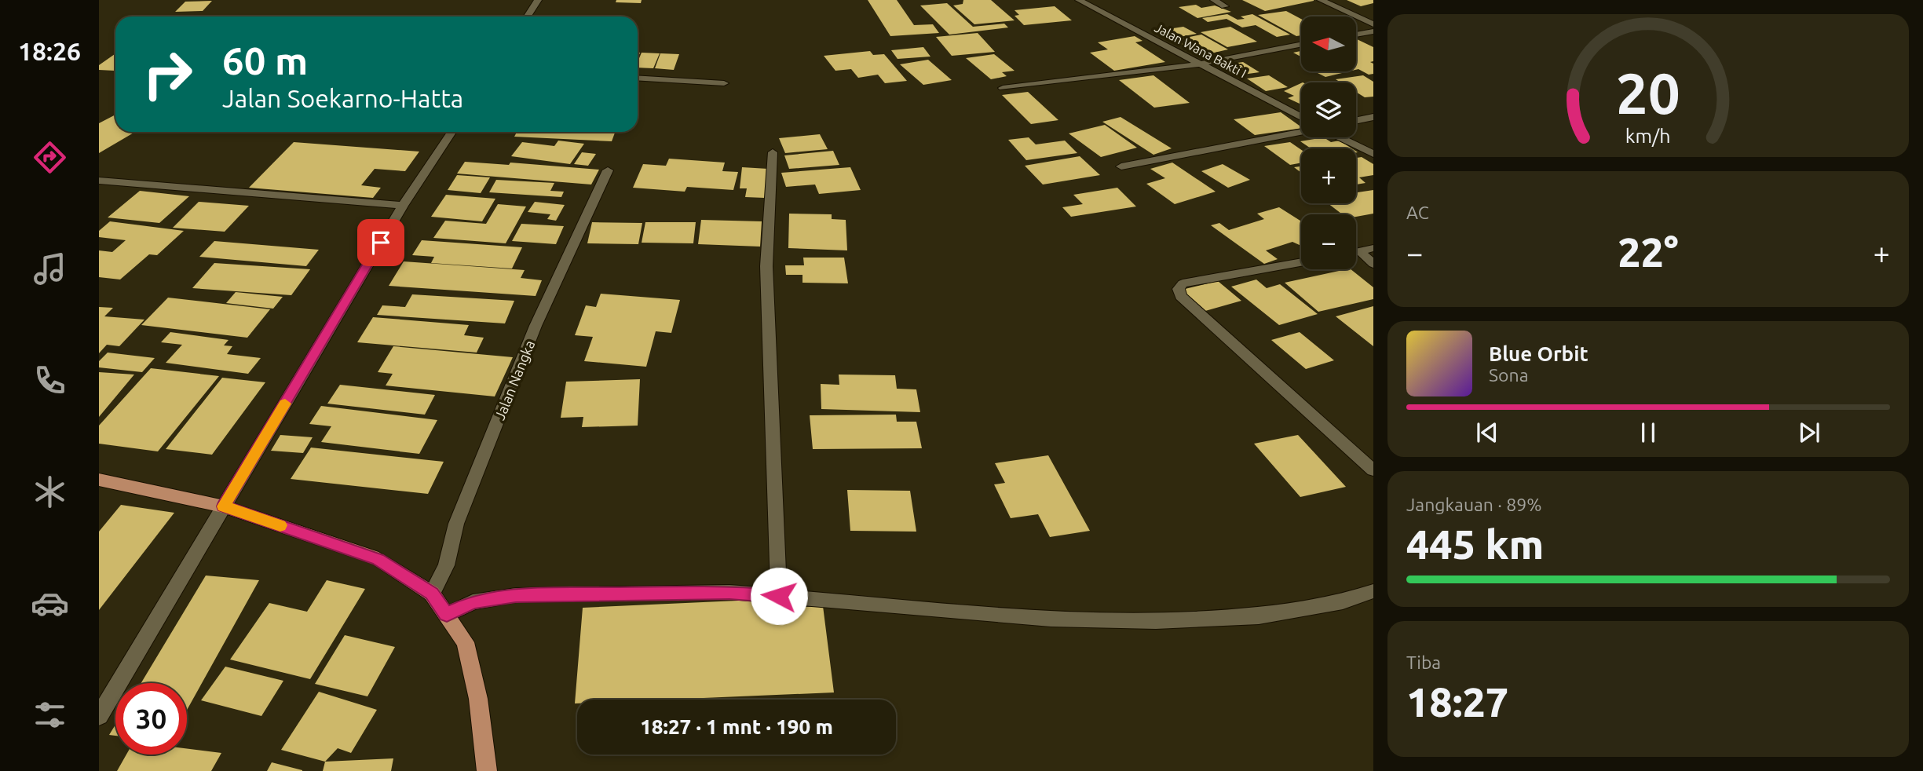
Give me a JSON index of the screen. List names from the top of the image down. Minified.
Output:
{"streets":{"street":["Jalan Wana Bakti I","Jalan Nangka"]},"north":"left","page":{"tabs":"18:26","map_buttons":["+","−"],"turn":["60 m","Jalan Soekarno-Hatta"],"tile":["AC",["Jangkauan · 89%","445 km"],["Tiba","18:27"]],"heat":["−","22°","+"],"song":["Blue Orbit","Sona"],"limit":"30","trip":"18:27 · 1 mnt · 190 m","gauge":["20","km/h"]}}
